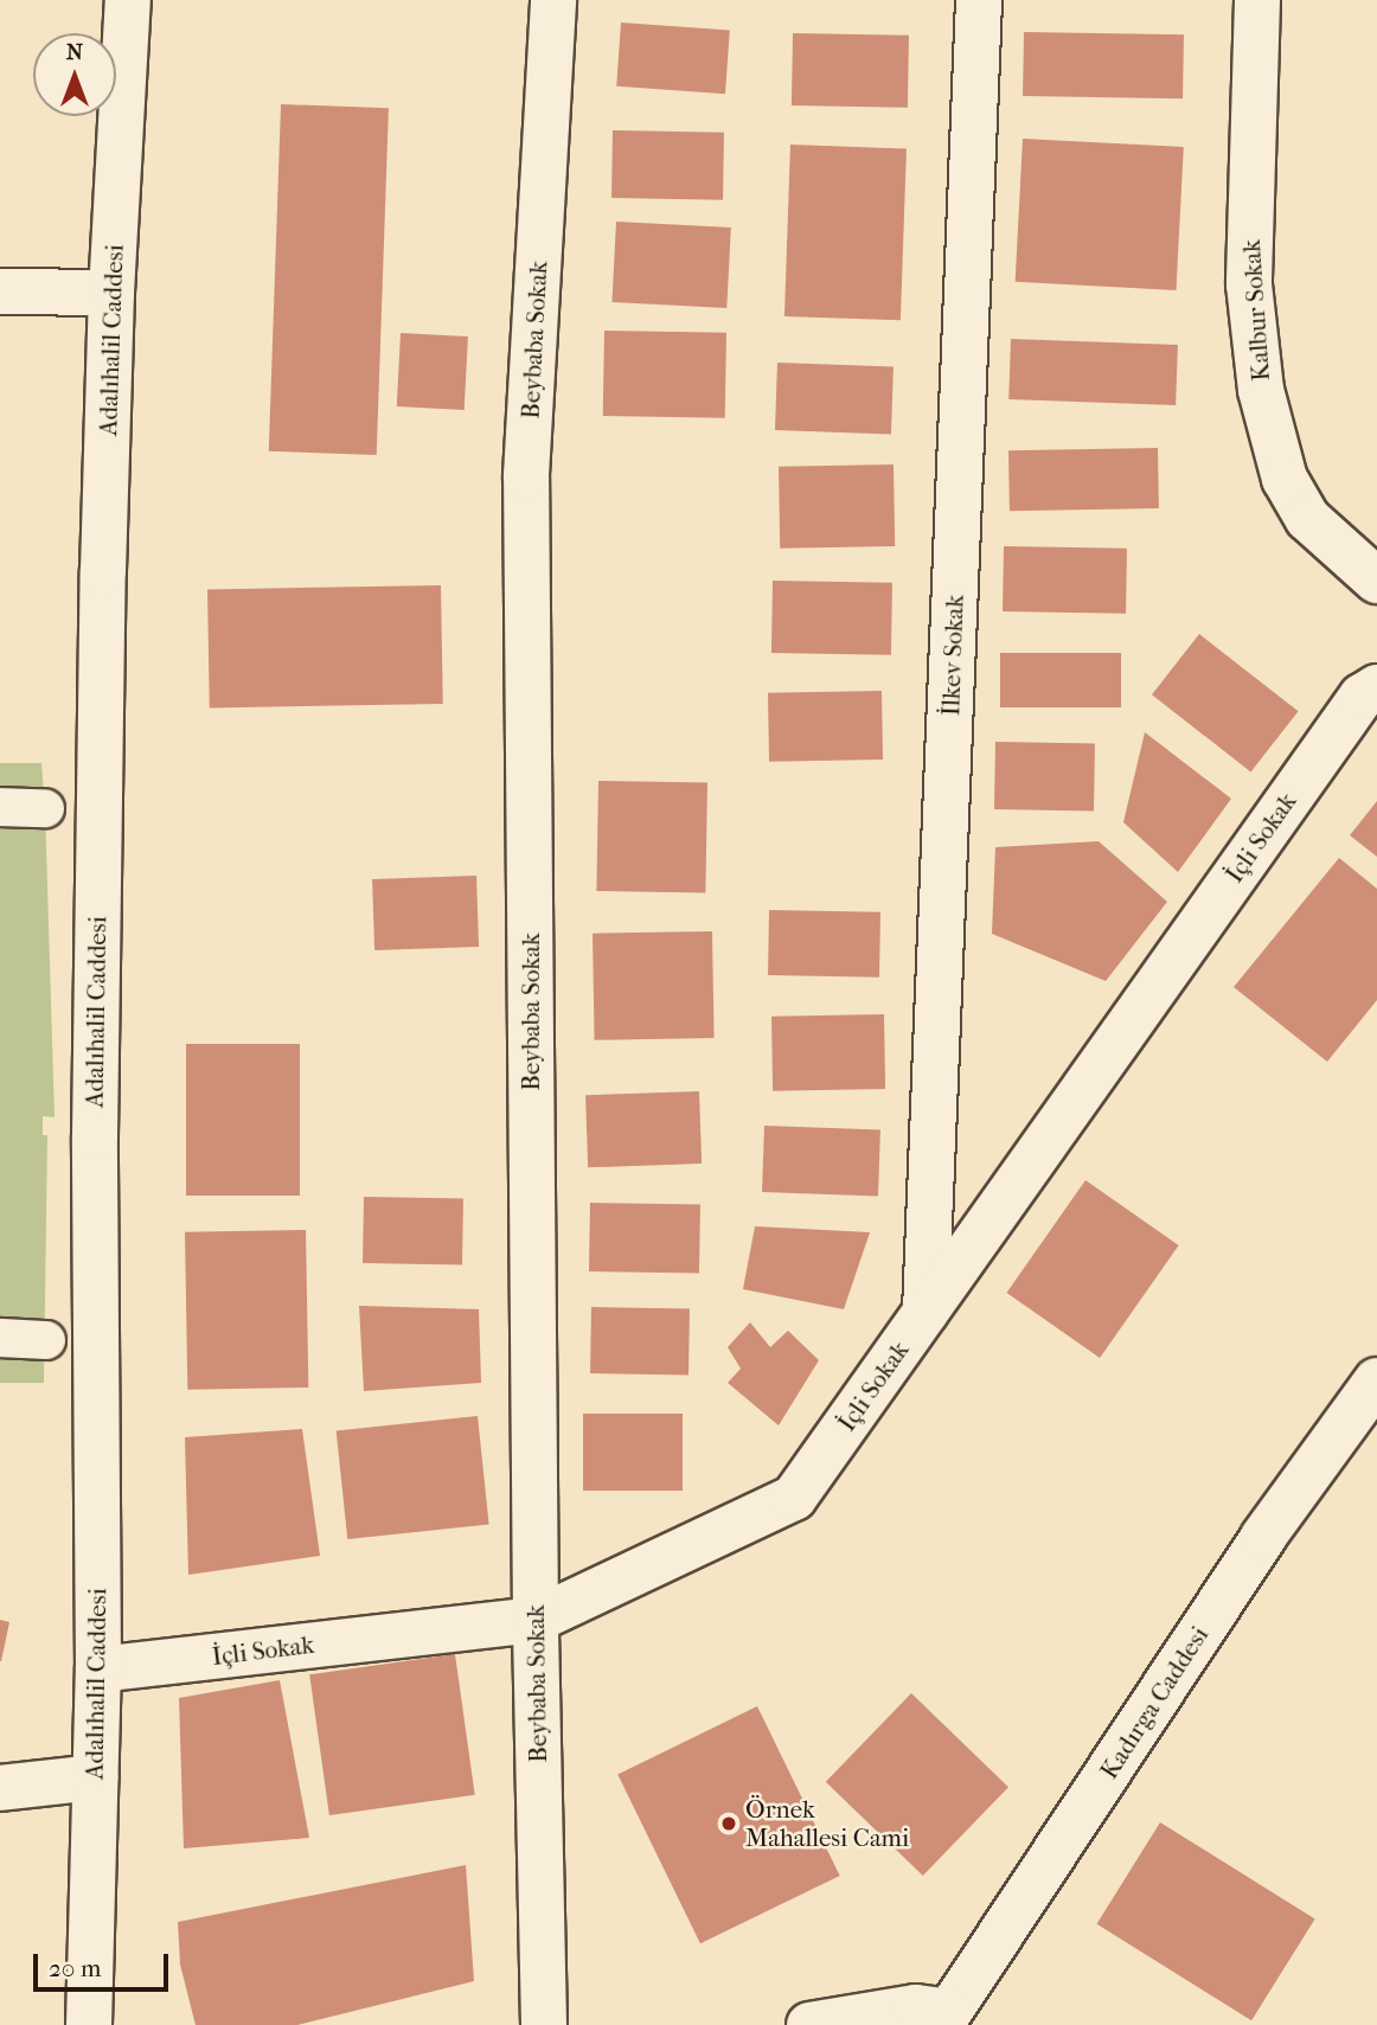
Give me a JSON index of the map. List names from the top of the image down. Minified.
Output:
{"streets":{"street":["Kalbur Sokak","Adalıhalil Caddesi","Beybaba Sokak","İlkev Sokak","İçli Sokak","Kadırga Caddesi"]},"crossings":[["Adalıhalil Caddesi","İçli Sokak"],["Beybaba Sokak","İçli Sokak"],["İlkev Sokak","İçli Sokak"]],"places":["Örnek Mahallesi Cami"],"scale_bar":"20 m","north":"top"}
